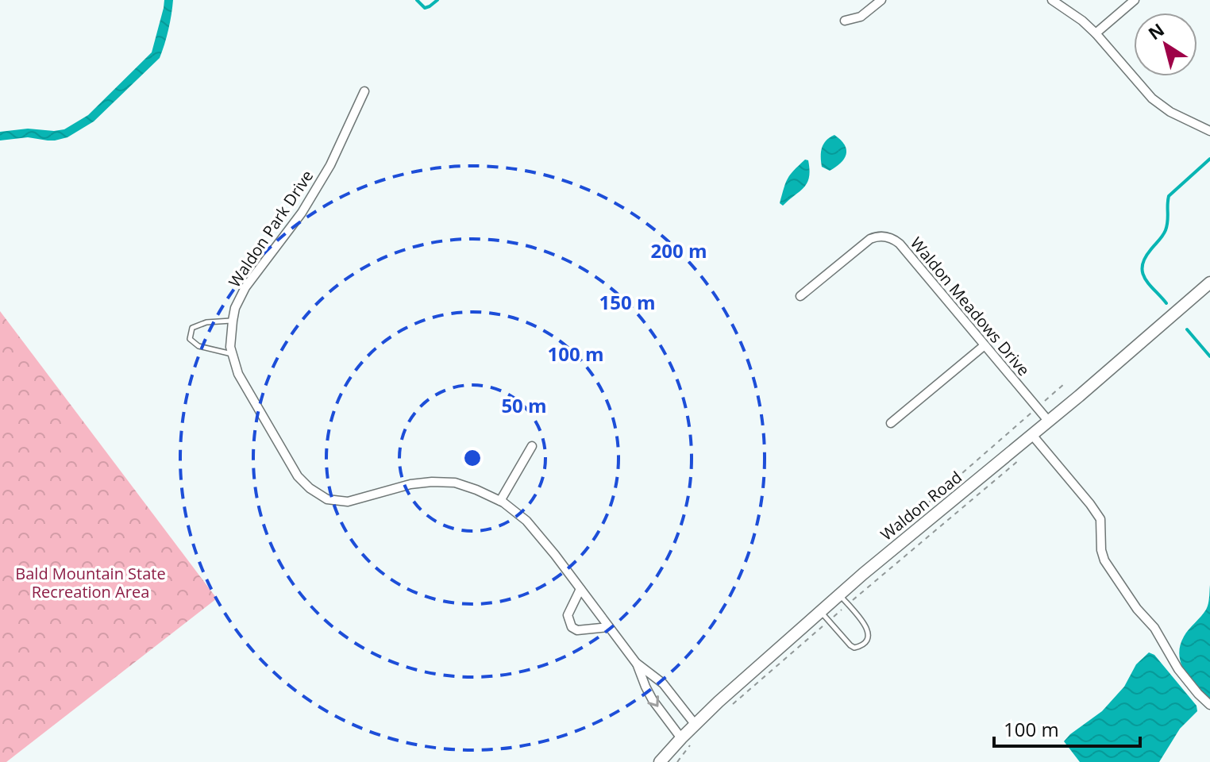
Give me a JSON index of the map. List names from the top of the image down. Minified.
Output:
{"streets":{"street":["Waldon Park Drive","Waldon Meadows Drive","Waldon Road"]},"crossings":[["Waldon Park Drive","Waldon Road"],["Waldon Meadows Drive","Waldon Road"]],"parks":["Bald Mountain State Recreation Area"],"scale_bar":"100 m","north":"top left","rings":["200 m","150 m","100 m","50 m"]}
